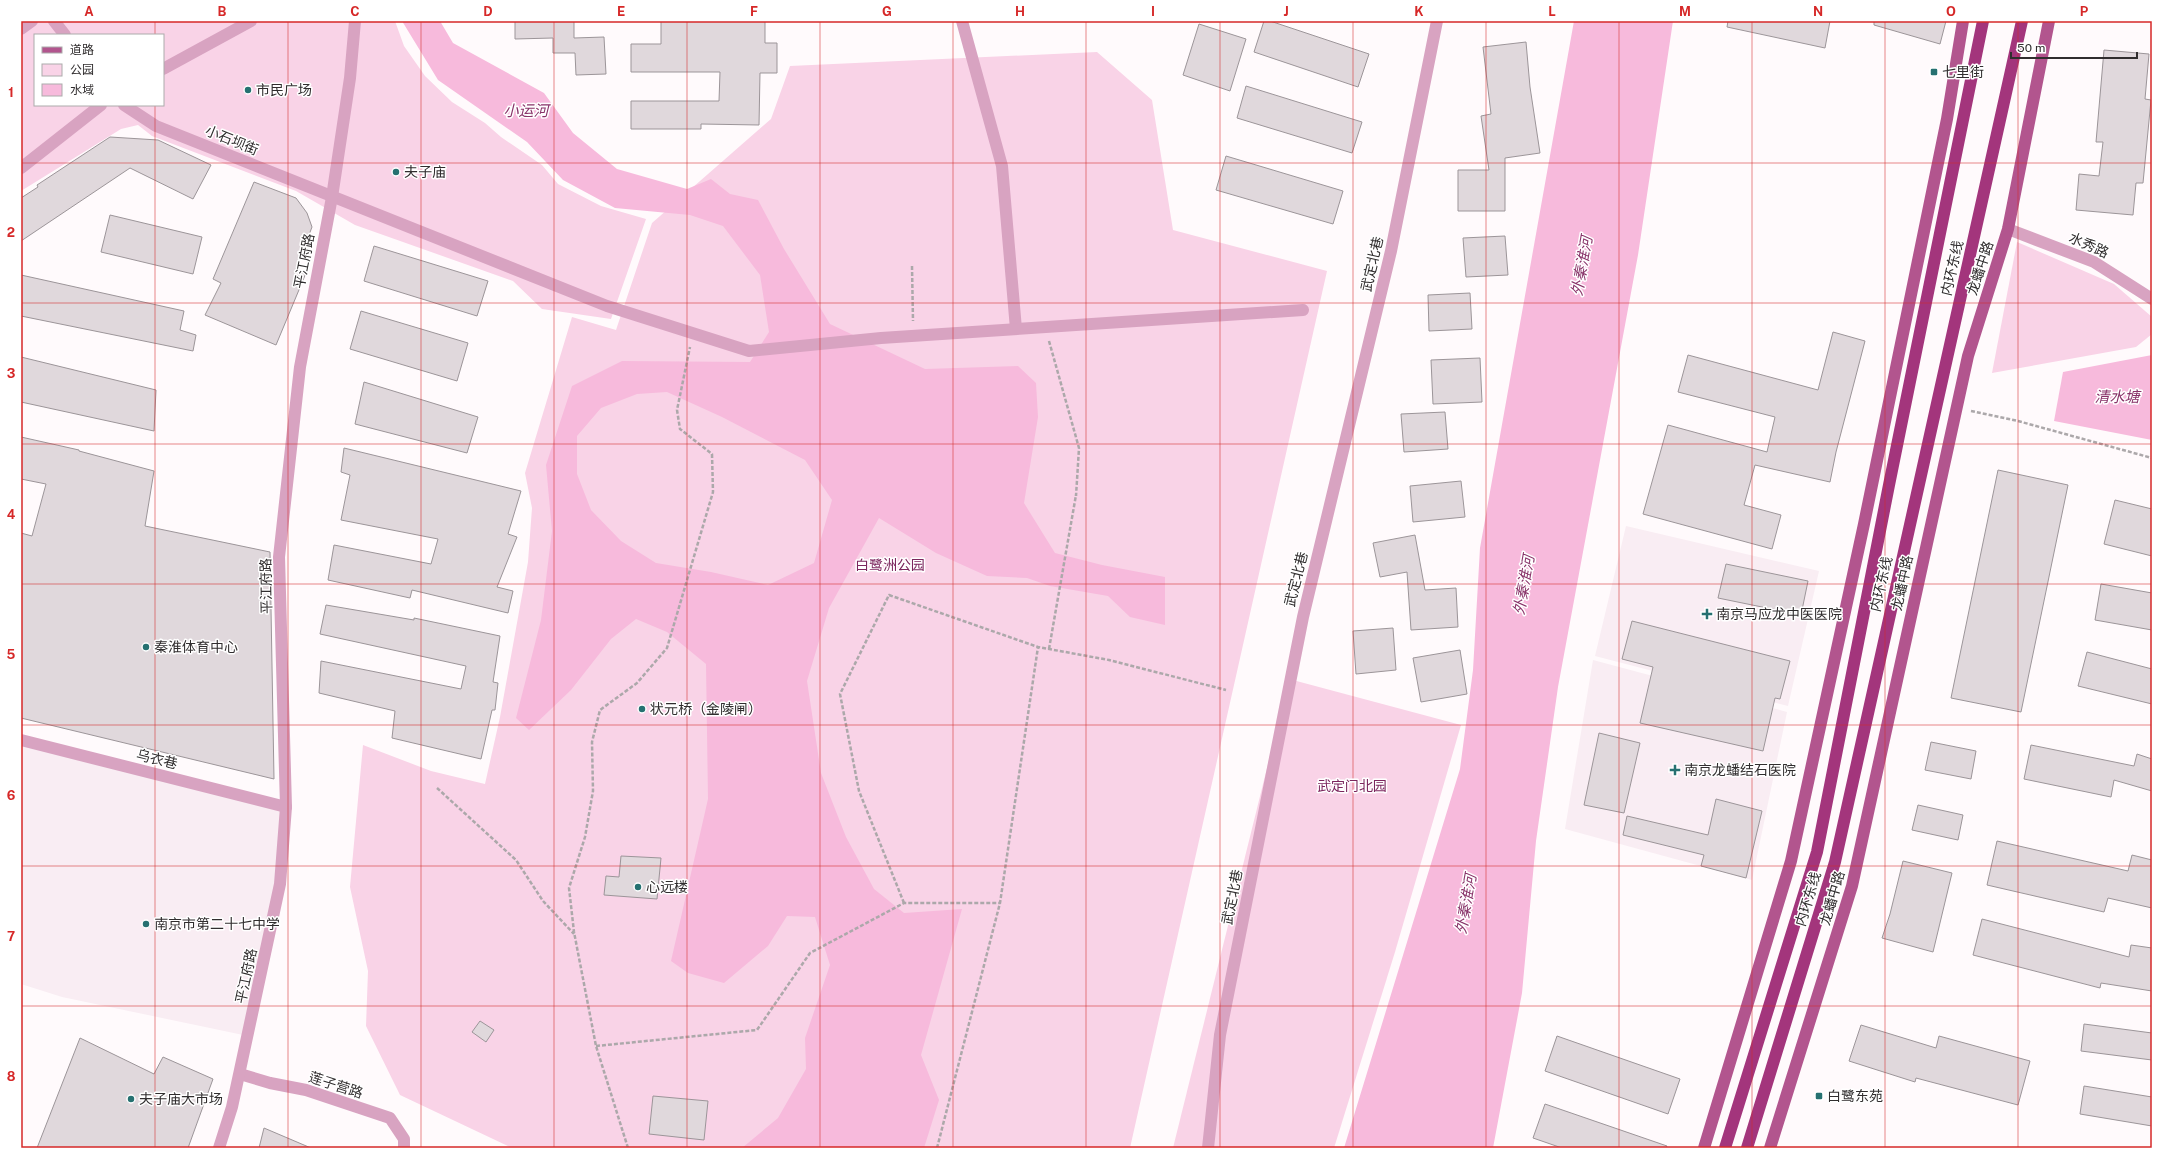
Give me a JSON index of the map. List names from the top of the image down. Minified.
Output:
{"streets":{"highway":["内环东线"],"main road":["龙蟠中路"],"street":["小石坝街","水秀路","平江府路","武定北巷","乌衣巷","莲子营路"]},"crossings":[["小石坝街","平江府路"],["水秀路","龙蟠中路"],["平江府路","乌衣巷"],["平江府路","莲子营路"]],"water":["小运河","外秦淮河","清水塘"],"parks":["白鹭洲公园","武定门北园"],"places":{"transit":["七里街","白鹭东苑"],"other":["市民广场","夫子庙","秦淮体育中心","状元桥（金陵闸）","心远楼","南京市第二十七中学","夫子庙大市场"],"health":["南京马应龙中医医院","南京龙蟠结石医院"]},"legend":["道路","公园","水域"],"scale_bar":"50 m","grid":{"columns":["A","B","C","D","E","F","G","H","I","J","K","L","M","N","O","P"],"rows":["1","2","3","4","5","6","7","8"]}}
